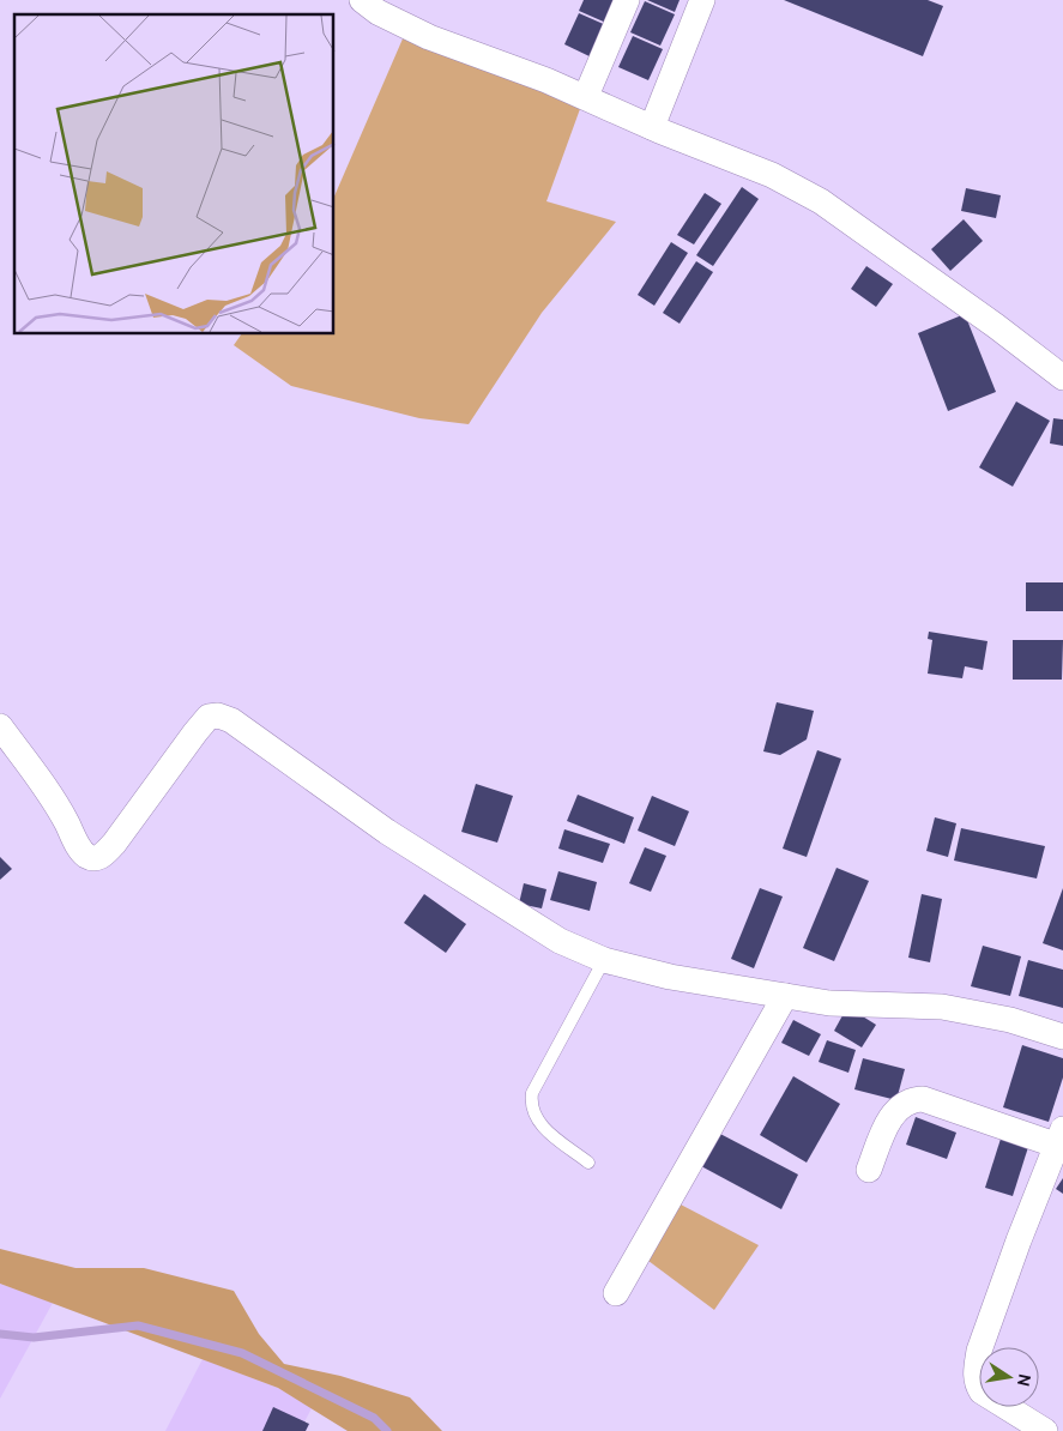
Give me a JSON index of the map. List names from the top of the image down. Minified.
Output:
{"north":"right"}
